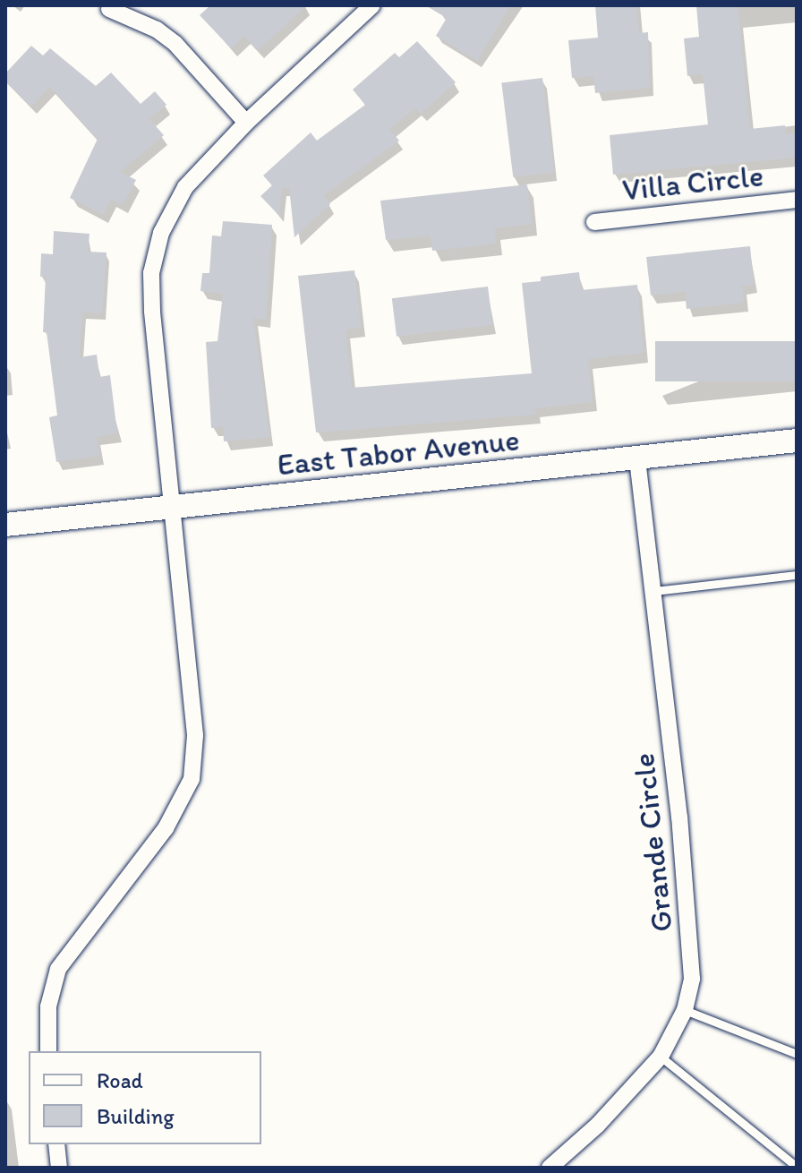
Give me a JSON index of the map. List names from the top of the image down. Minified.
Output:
{"streets":{"main road":["East Tabor Avenue"],"street":["Villa Circle","Grande Circle"]},"crossings":[["East Tabor Avenue","Grande Circle"]],"legend":["Road","Building"]}
